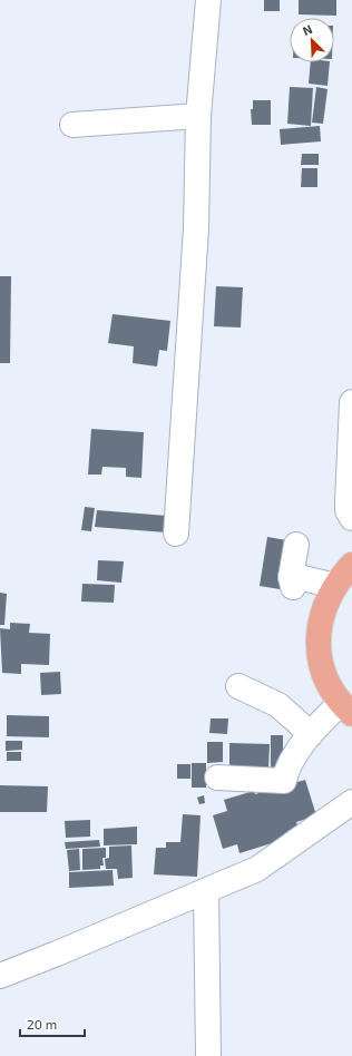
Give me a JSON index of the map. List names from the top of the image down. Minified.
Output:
{"scale_bar":"20 m","north":"top left"}
